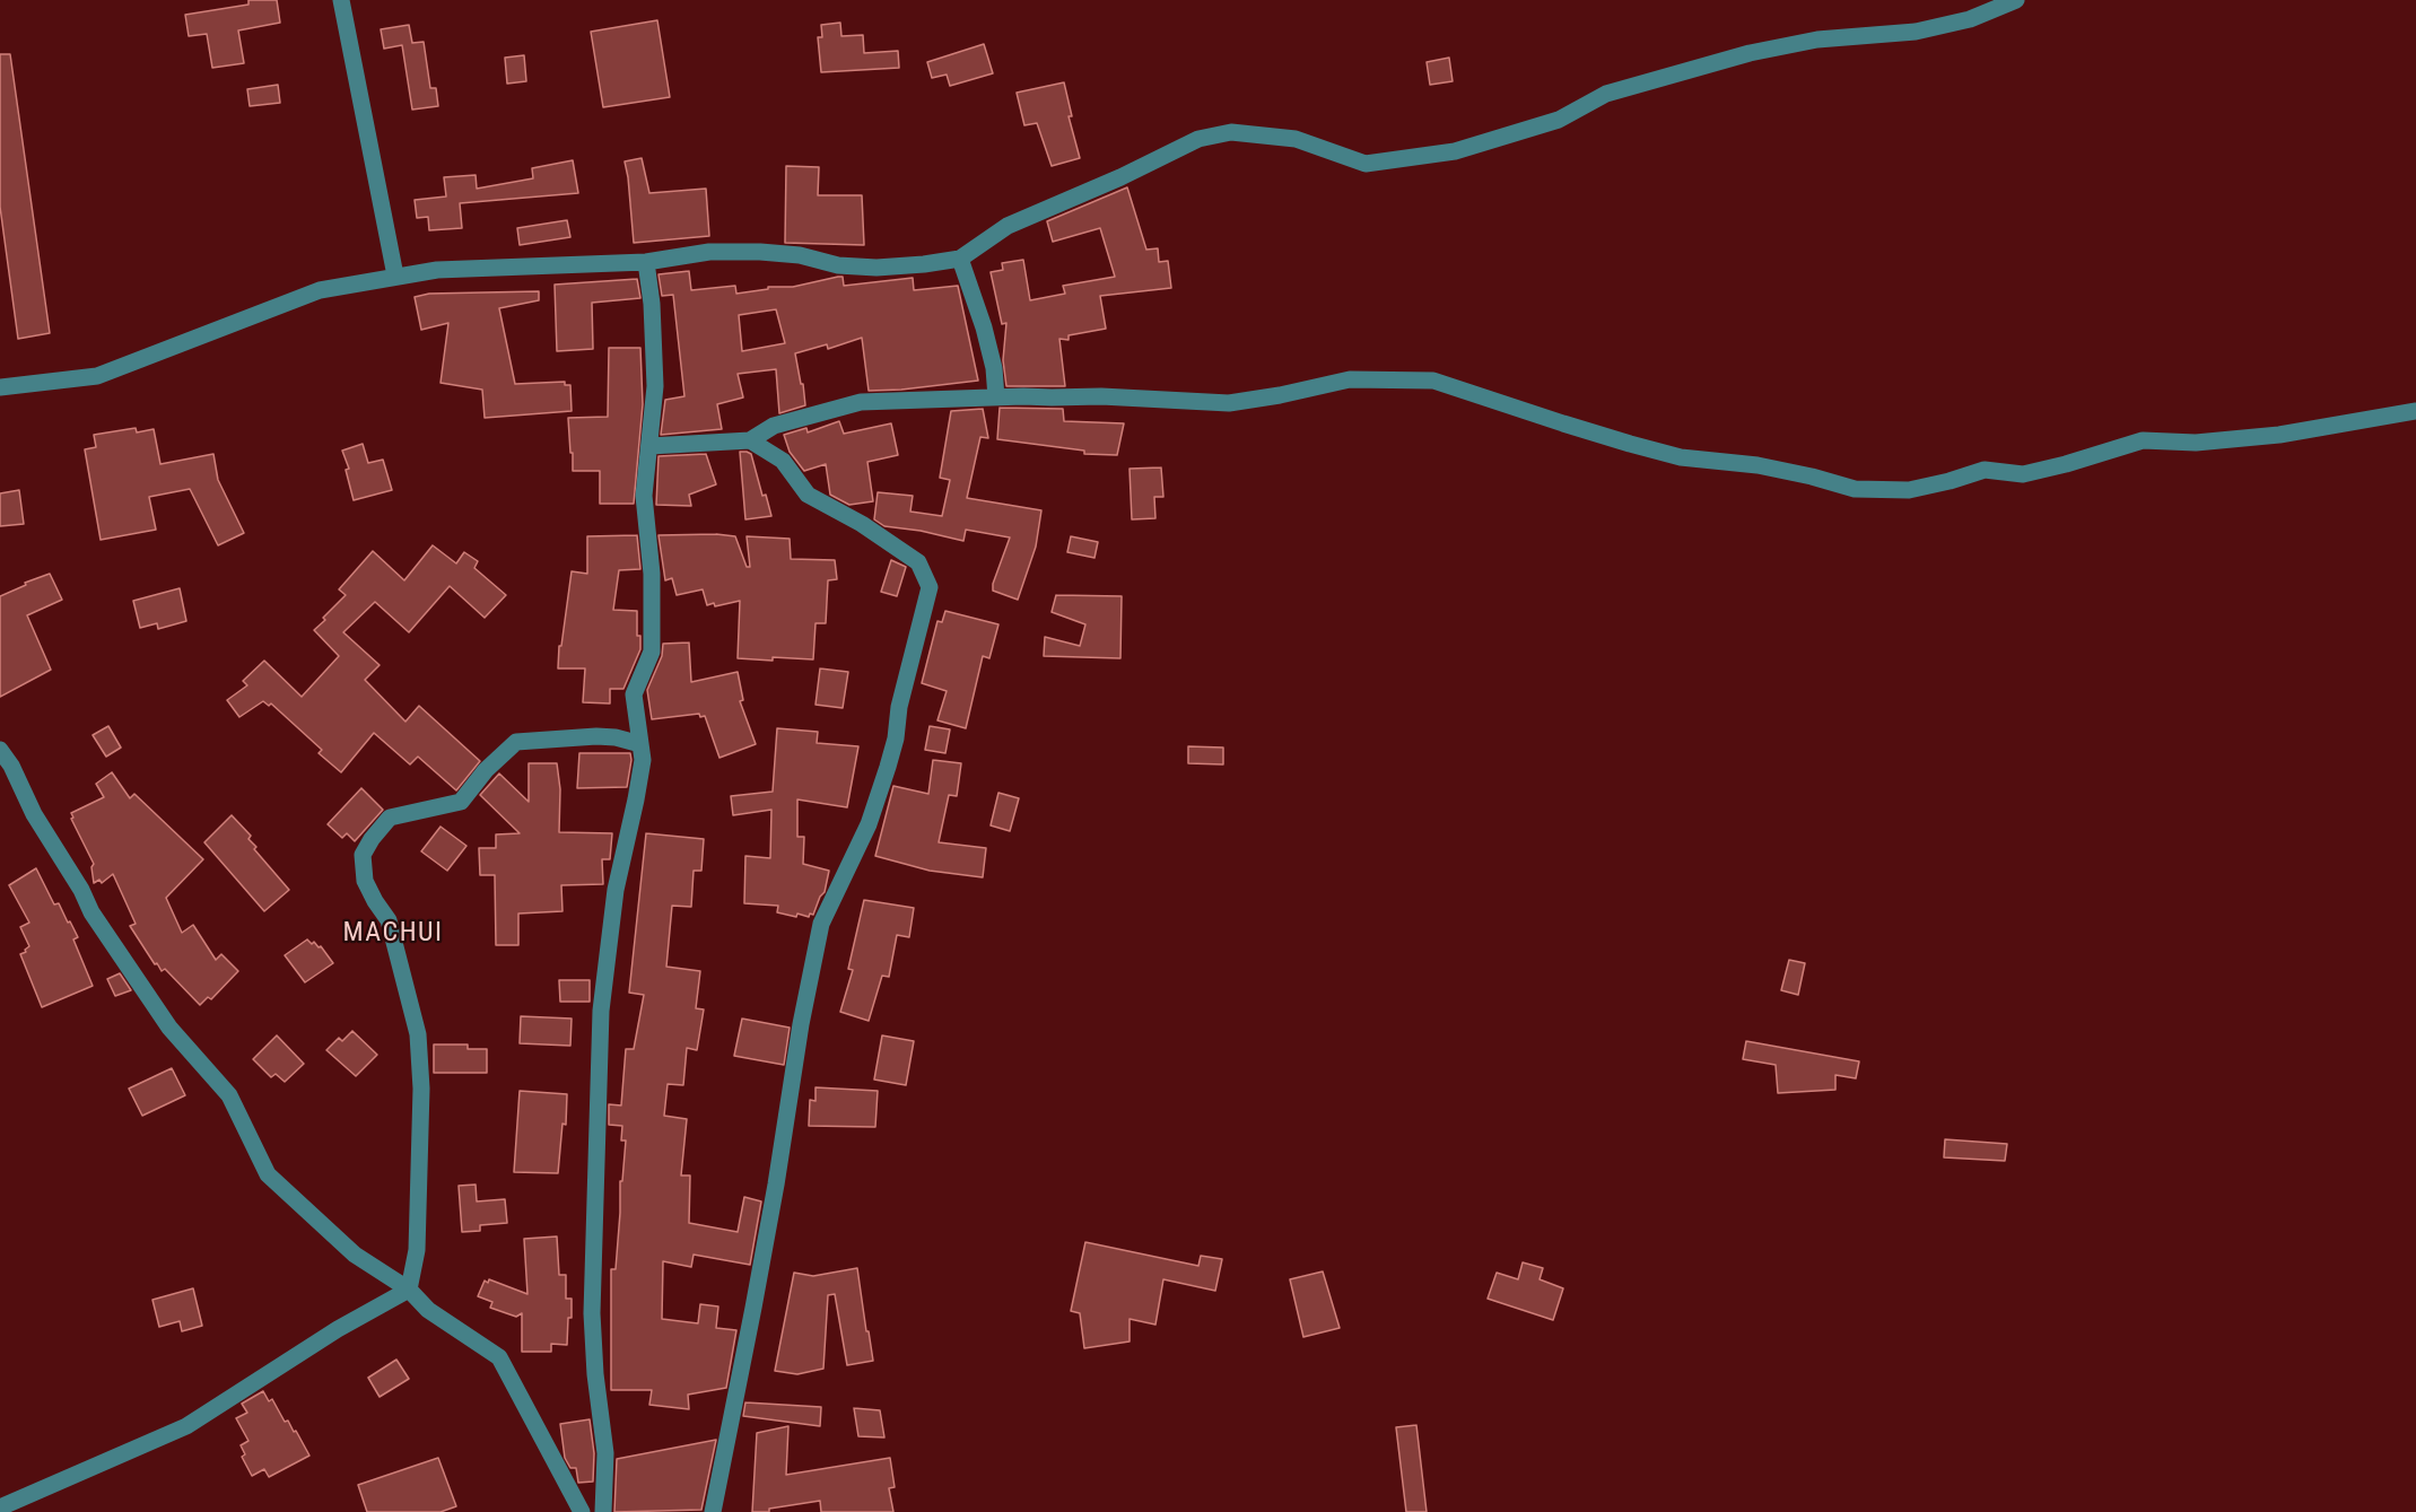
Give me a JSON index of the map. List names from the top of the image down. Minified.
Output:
{"districts":["MACHUI"]}
